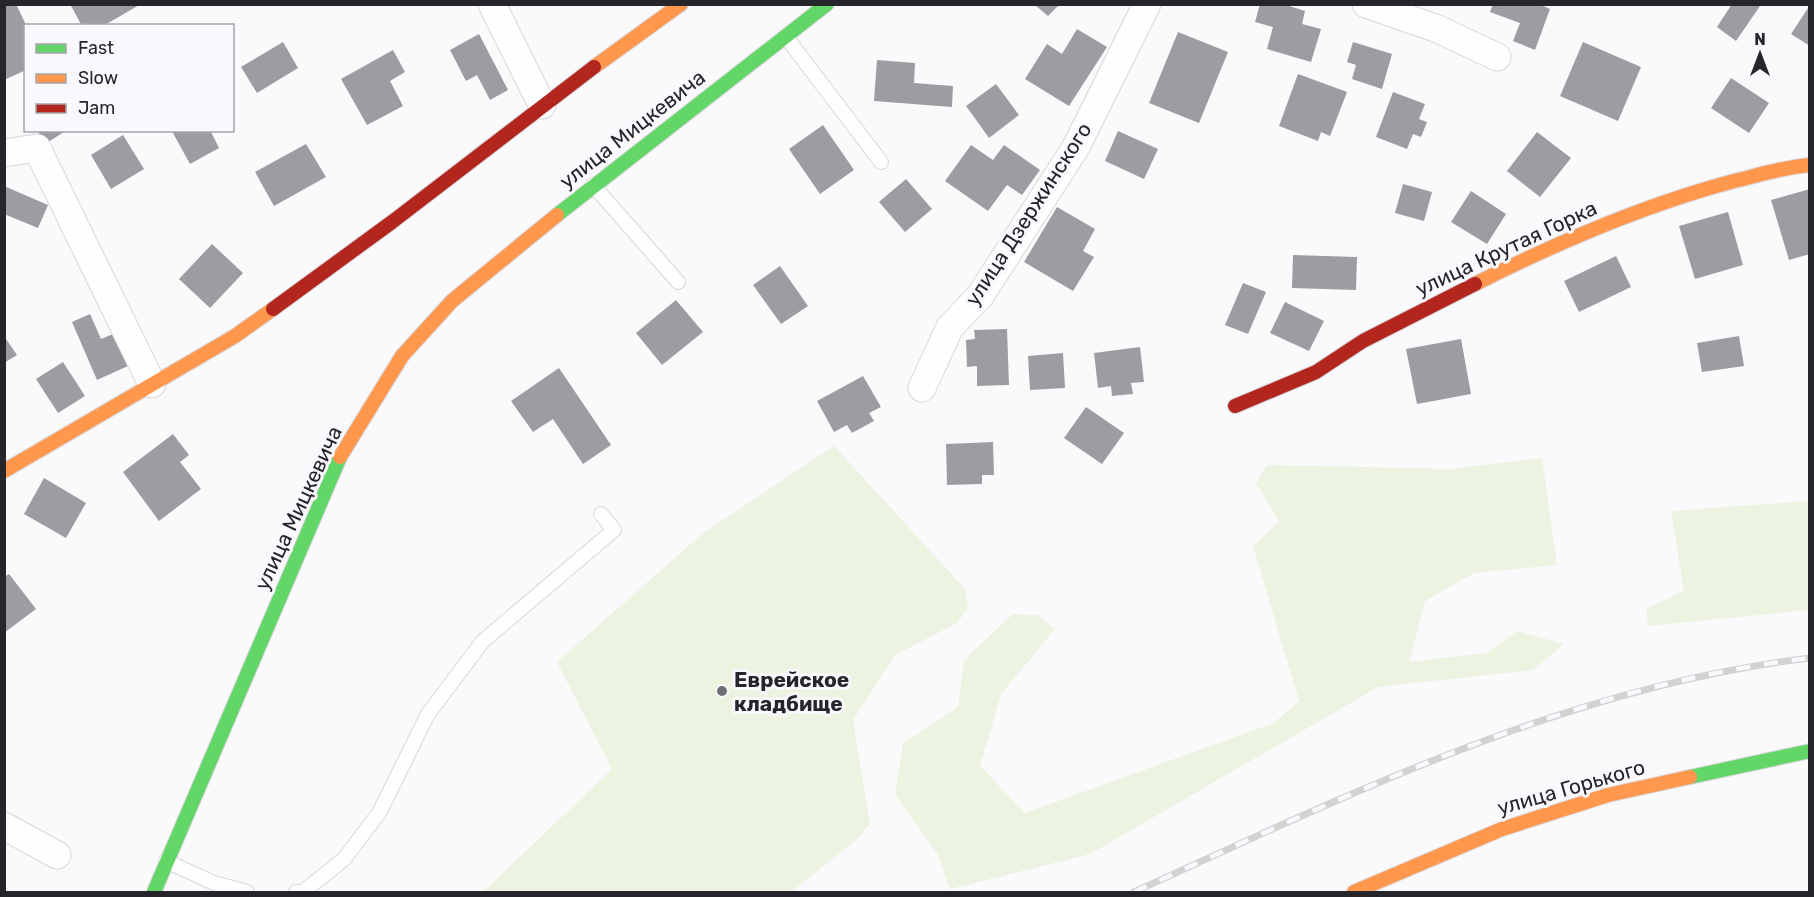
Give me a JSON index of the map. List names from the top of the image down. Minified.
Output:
{"streets":{"main road":["улица Мицкевича","улица Крутая Горка","улица Горького"],"street":["улица Дзержинского"]},"places":["Еврейское кладбище"],"legend":["Fast","Slow","Jam"],"north":"top"}
